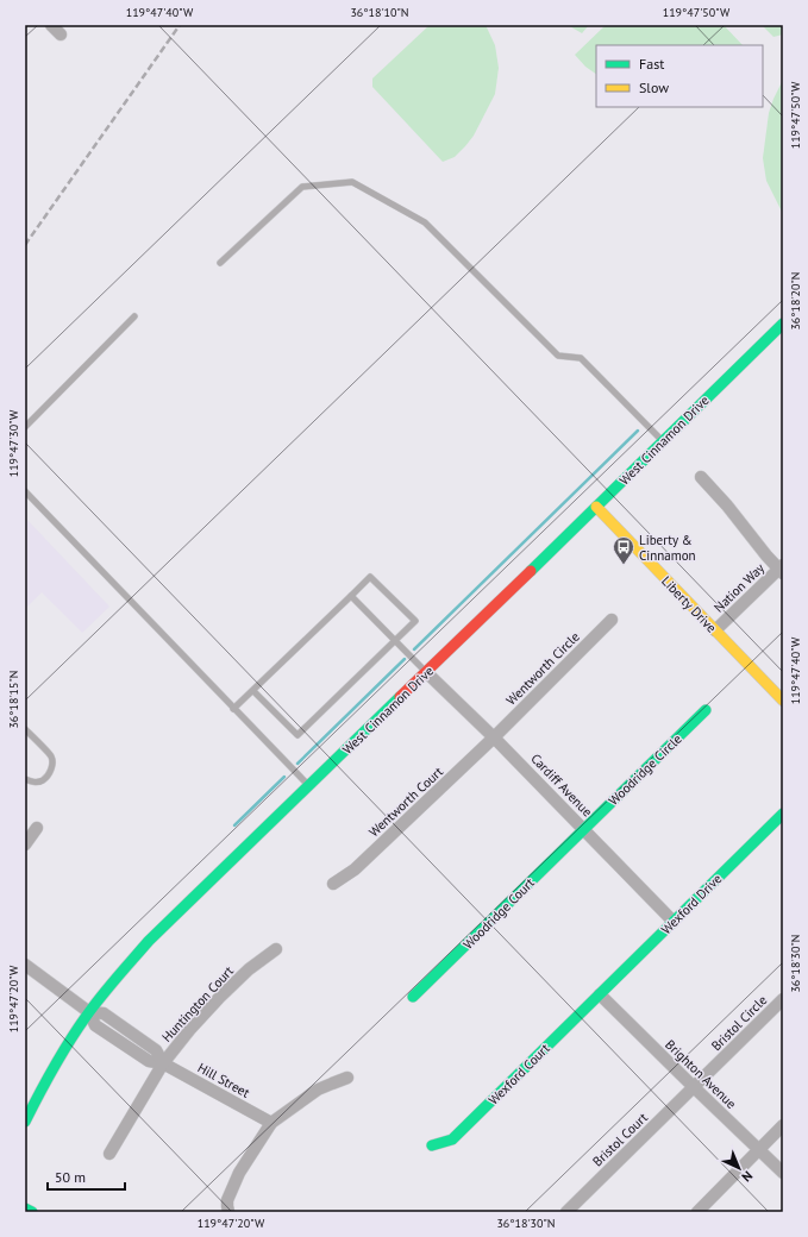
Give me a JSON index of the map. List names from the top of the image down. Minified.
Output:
{"streets":{"street":["West Cinnamon Drive","Nation Way","Liberty Drive","Wentworth Circle","Woodridge Circle","Cardiff Avenue","Wentworth Court","Wexford Drive","Woodridge Court","Huntington Court","Bristol Circle","Wexford Court","Brighton Avenue","Hill Street","Bristol Court"]},"crossings":[["West Cinnamon Drive","Liberty Drive"],["West Cinnamon Drive","Cardiff Avenue"],["West Cinnamon Drive","Hill Street"],["Nation Way","Liberty Drive"],["Wentworth Circle","Cardiff Avenue"],["Wentworth Circle","Wentworth Court"],["Woodridge Circle","Cardiff Avenue"],["Woodridge Circle","Woodridge Court"],["Cardiff Avenue","Wentworth Court"],["Cardiff Avenue","Wexford Drive"],["Cardiff Avenue","Woodridge Court"],["Wexford Drive","Wexford Court"],["Wexford Drive","Brighton Avenue"],["Huntington Court","Hill Street"],["Bristol Circle","Brighton Avenue"],["Bristol Circle","Bristol Court"],["Wexford Court","Brighton Avenue"],["Brighton Avenue","Bristol Court"]],"places":{"bus stop":["Liberty & Cinnamon"]},"legend":["Fast","Slow"],"scale_bar":"50 m","north":"bottom right","coordinates":["119°47'40\"W","36°18'10\"N","119°47'50\"W","36°18'20\"N","119°47'30\"W","36°18'15\"N","36°18'30\"N","119°47'20\"W"]}
